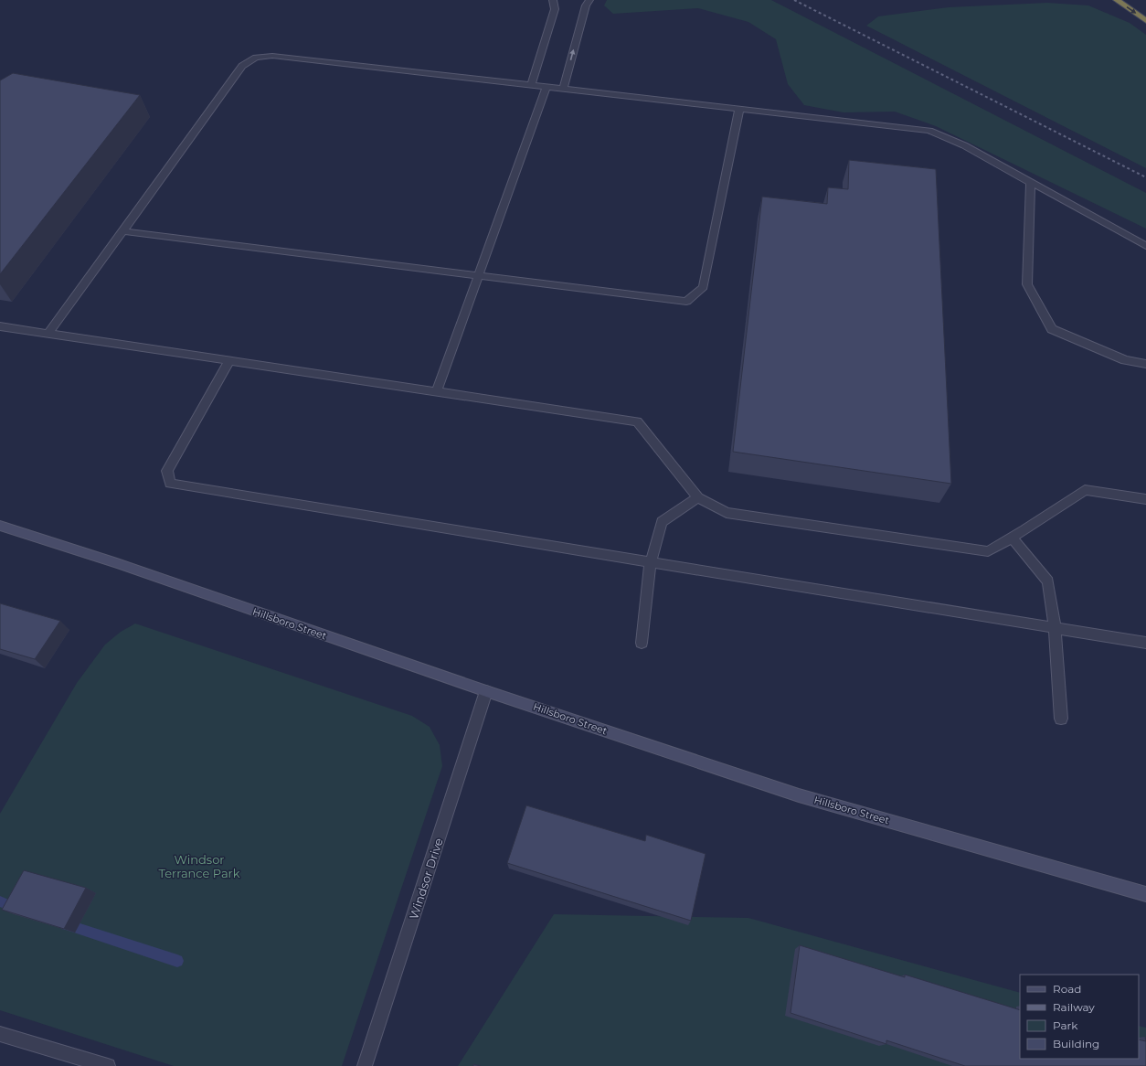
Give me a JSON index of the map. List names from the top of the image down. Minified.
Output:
{"streets":{"street":["Hillsboro Street","Windsor Drive"]},"crossings":[["Hillsboro Street","Windsor Drive"]],"parks":["Windsor Terrance Park"],"legend":["Road","Railway","Park","Building"]}
